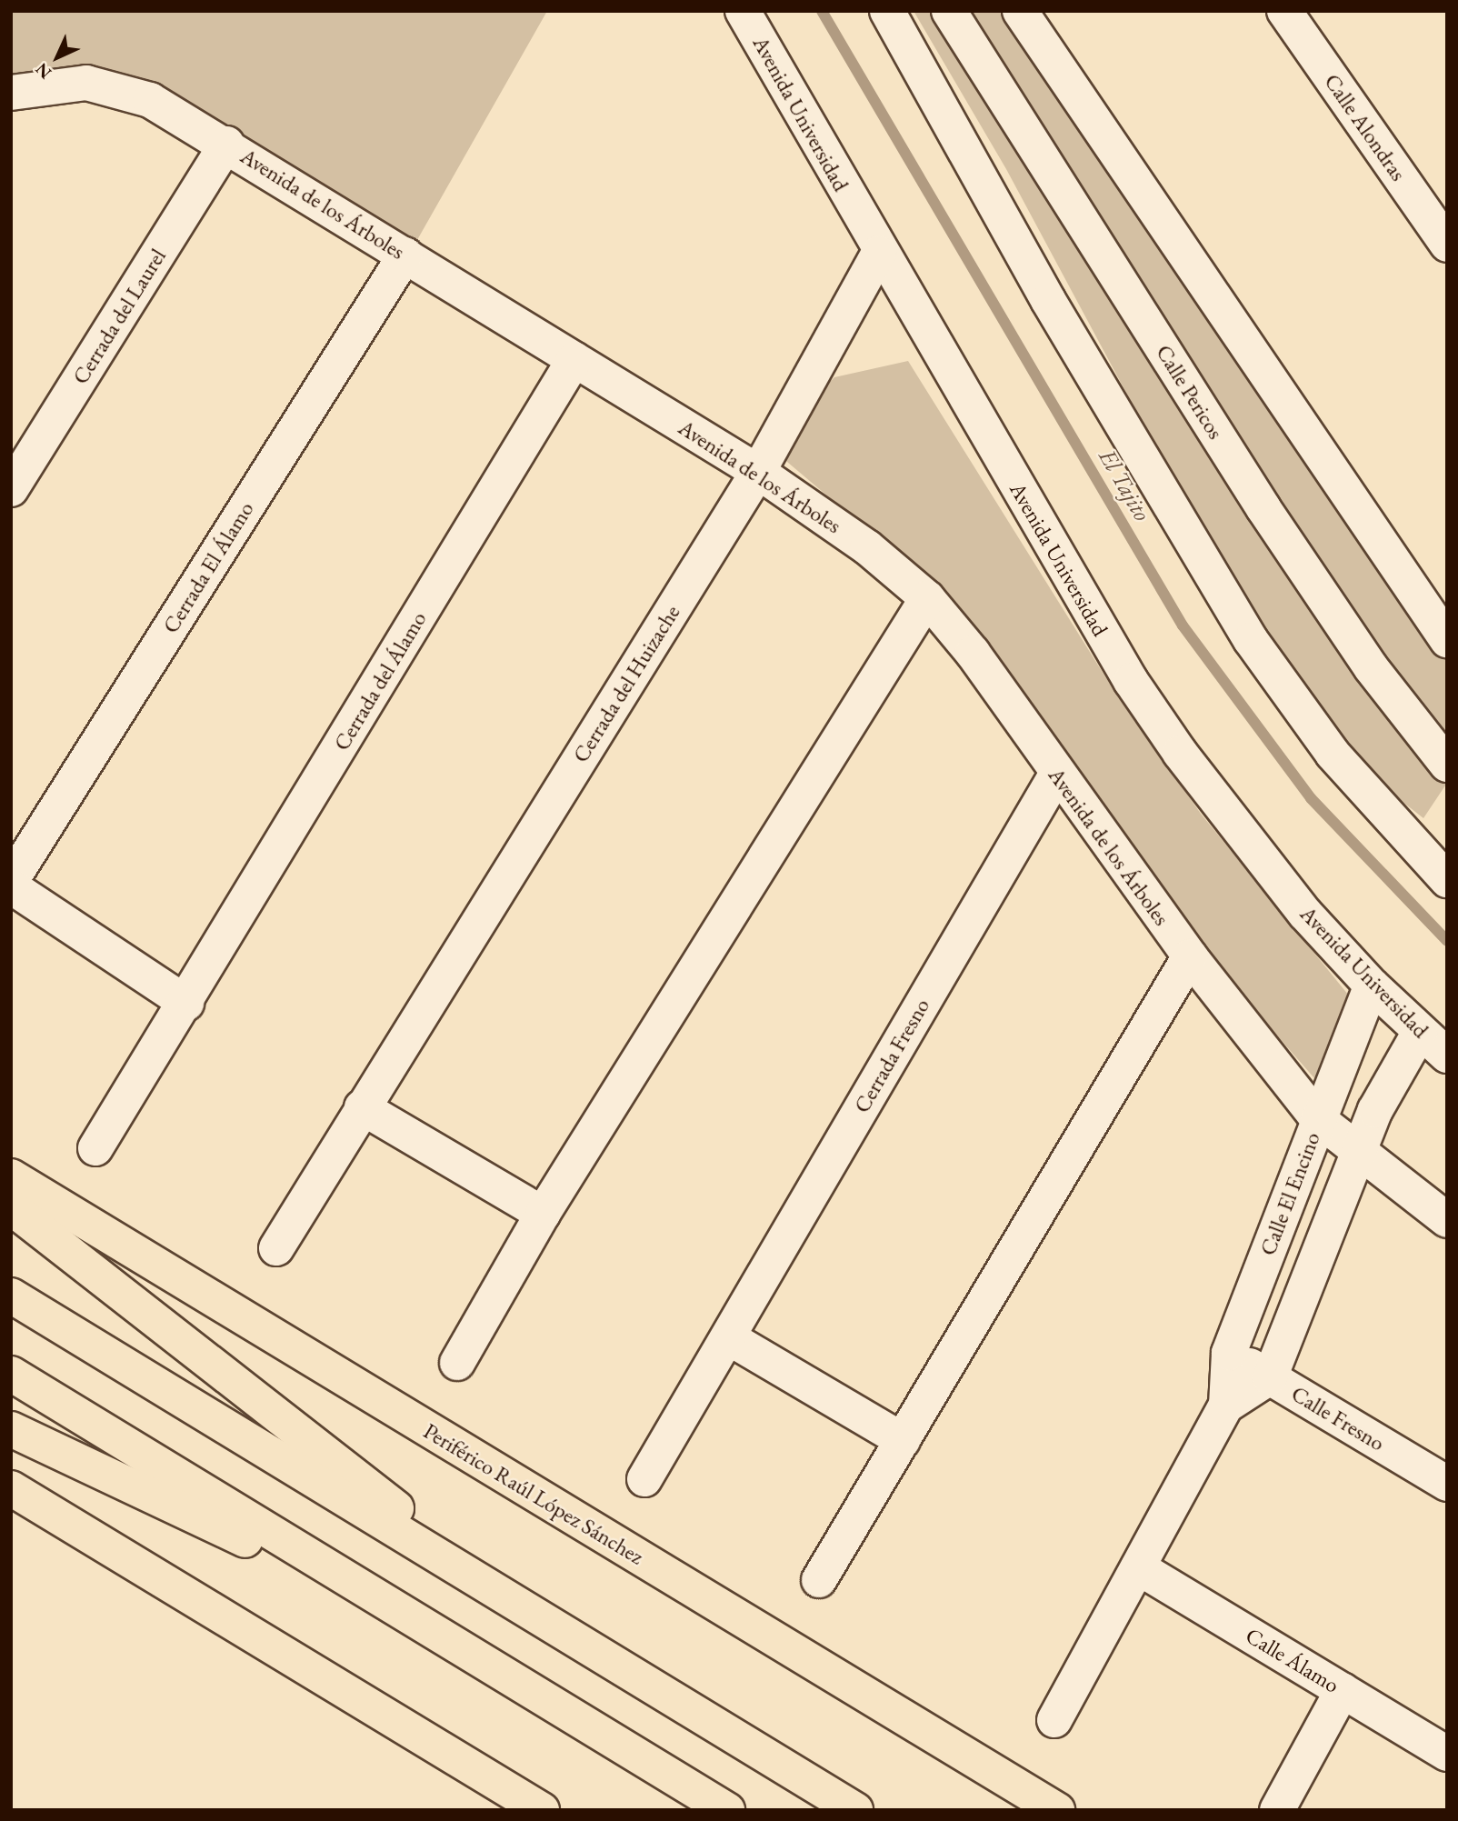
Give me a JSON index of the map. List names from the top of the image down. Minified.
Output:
{"streets":{"main road":["Periférico Raúl López Sánchez"],"street":["Avenida Universidad","Calle Alondras","Avenida de los Árboles","Cerrada del Laurel","Calle Pericos","Cerrada El Álamo","Cerrada del Álamo","Cerrada del Huizache","Cerrada Fresno","Calle El Encino","Calle Fresno","Calle Álamo"]},"crossings":[["Avenida Universidad","Cerrada del Huizache"],["Avenida Universidad","Calle El Encino"],["Avenida de los Árboles","Cerrada del Laurel"],["Avenida de los Árboles","Cerrada El Álamo"],["Avenida de los Árboles","Cerrada del Álamo"],["Avenida de los Árboles","Cerrada del Huizache"],["Avenida de los Árboles","Cerrada Fresno"],["Avenida de los Árboles","Calle El Encino"],["Calle El Encino","Calle Fresno"],["Calle El Encino","Calle Álamo"]],"water":["El Tajito"],"north":"bottom left"}
